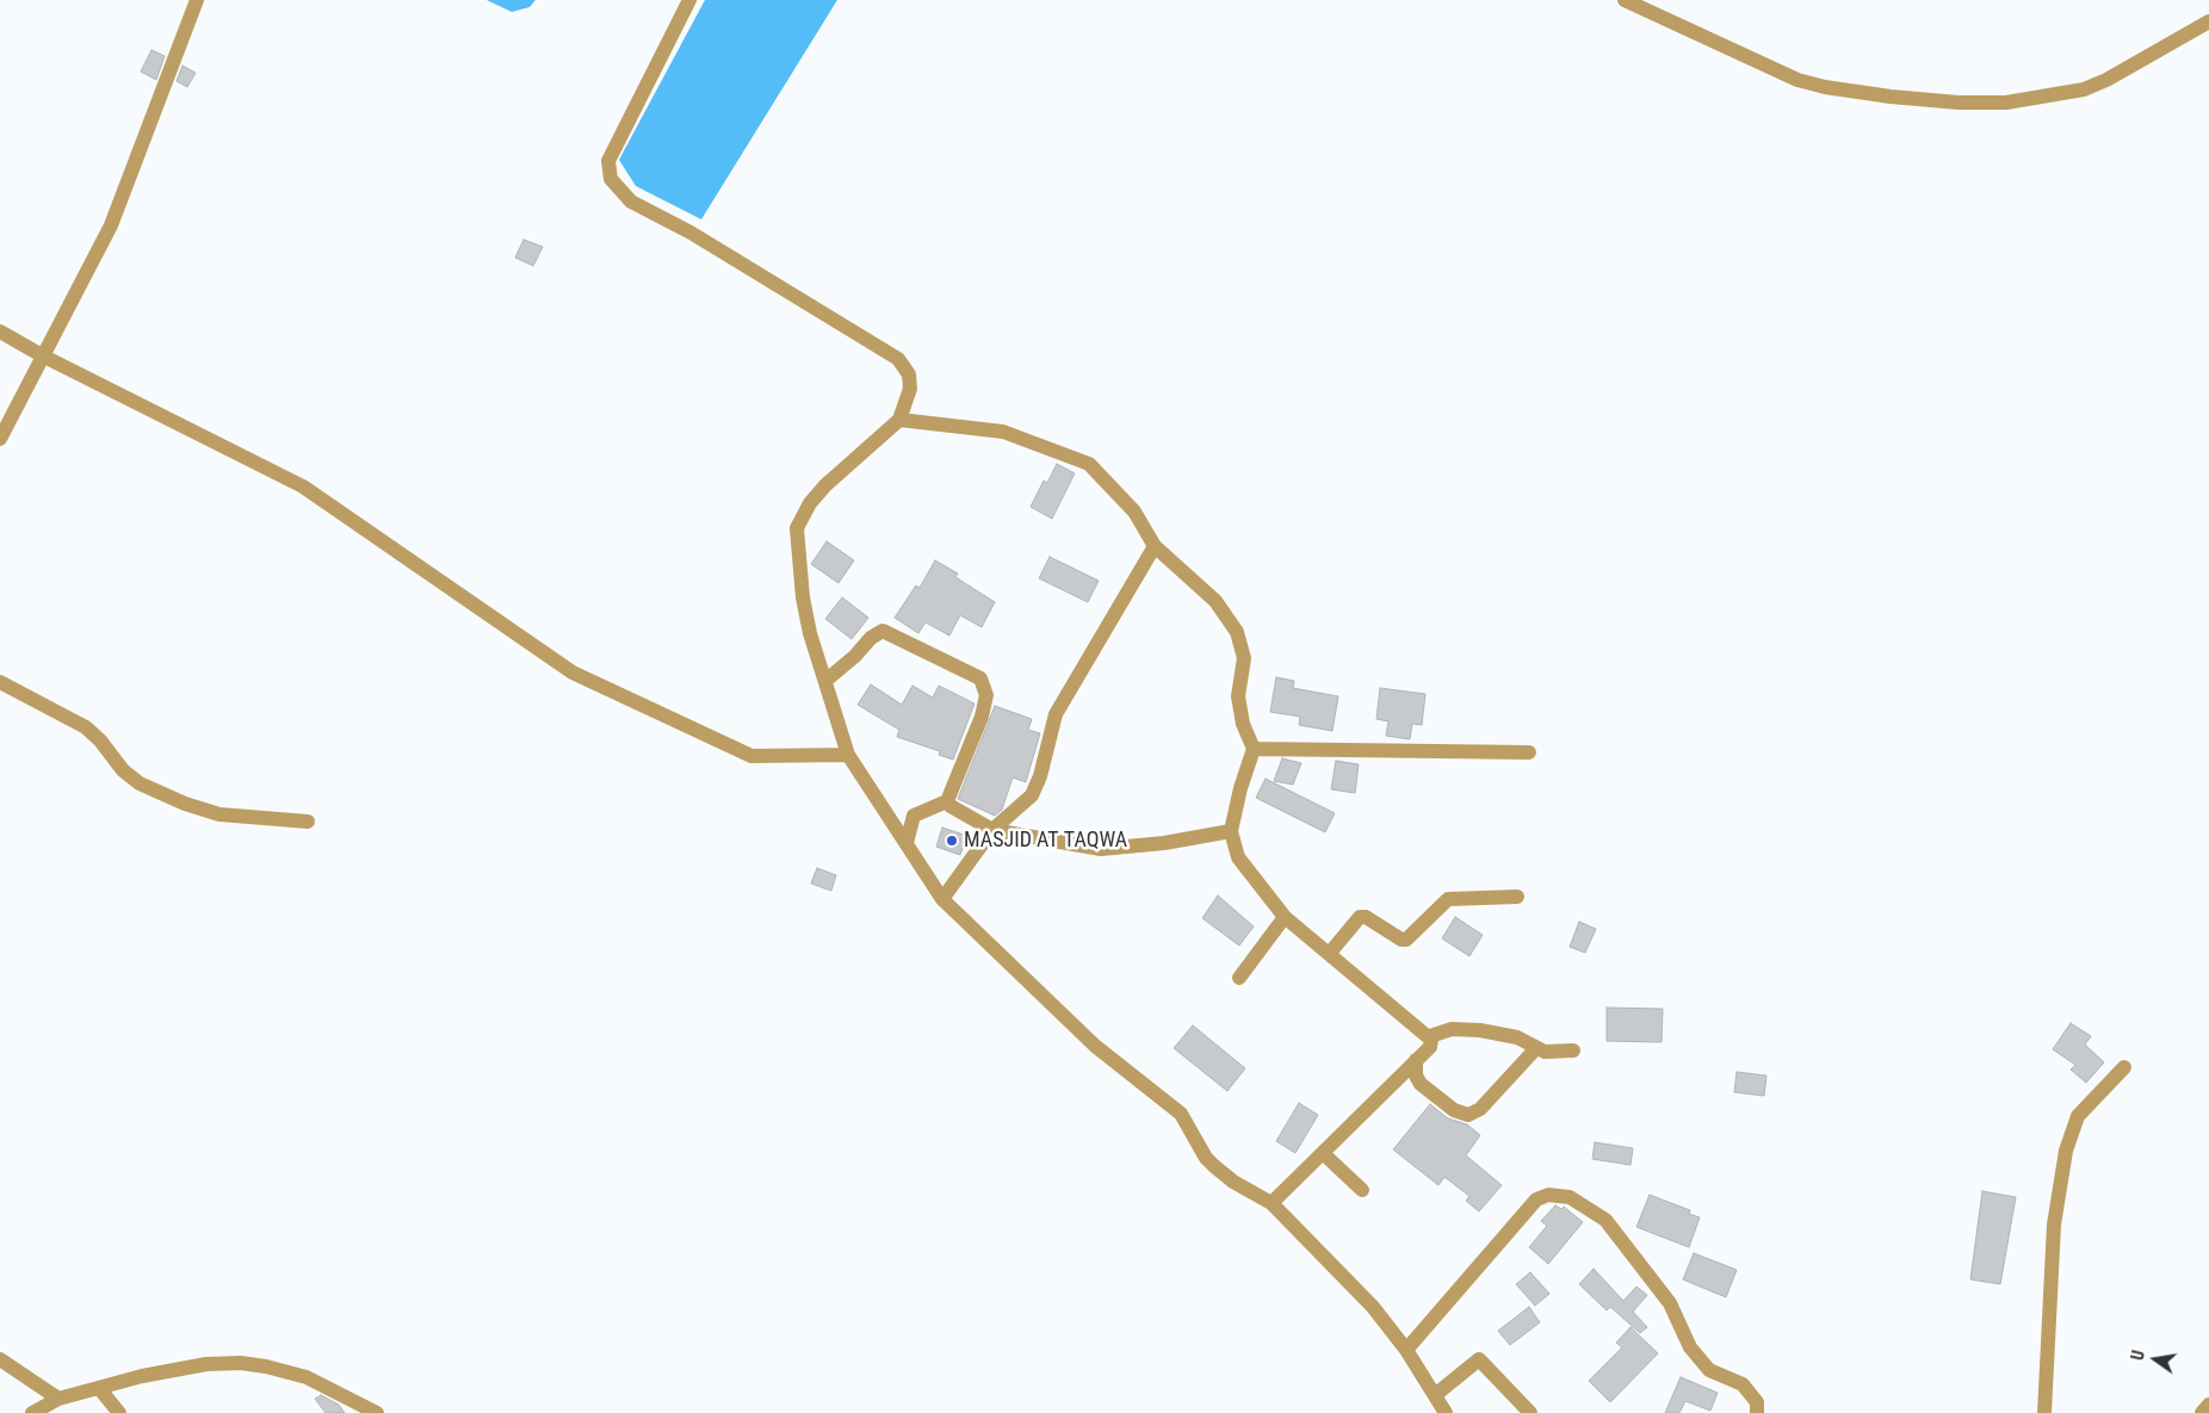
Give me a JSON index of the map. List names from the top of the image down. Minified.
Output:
{"places":["MASJID AT TAQWA"],"north":"left"}
